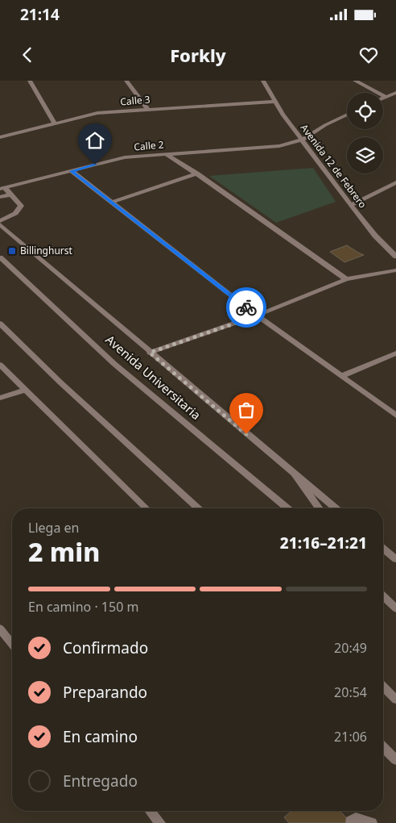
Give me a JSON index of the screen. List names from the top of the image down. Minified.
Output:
{"streets":{"street":["Calle 3","Calle 2","Avenida 12 de Febrero","Avenida Universitaria"]},"crossings":[["Calle 3","Avenida 12 de Febrero"],["Calle 2","Avenida 12 de Febrero"]],"places":{"transit":["Billinghurst"]},"page":{"status":"21:14","header":"Forkly","heading":["2 min","Llega en","21:16–21:21"],"bar":"En camino · 150 m","list":[["Confirmado","20:49"],["Preparando","20:54"],["En camino","21:06"],"Entregado"]}}
